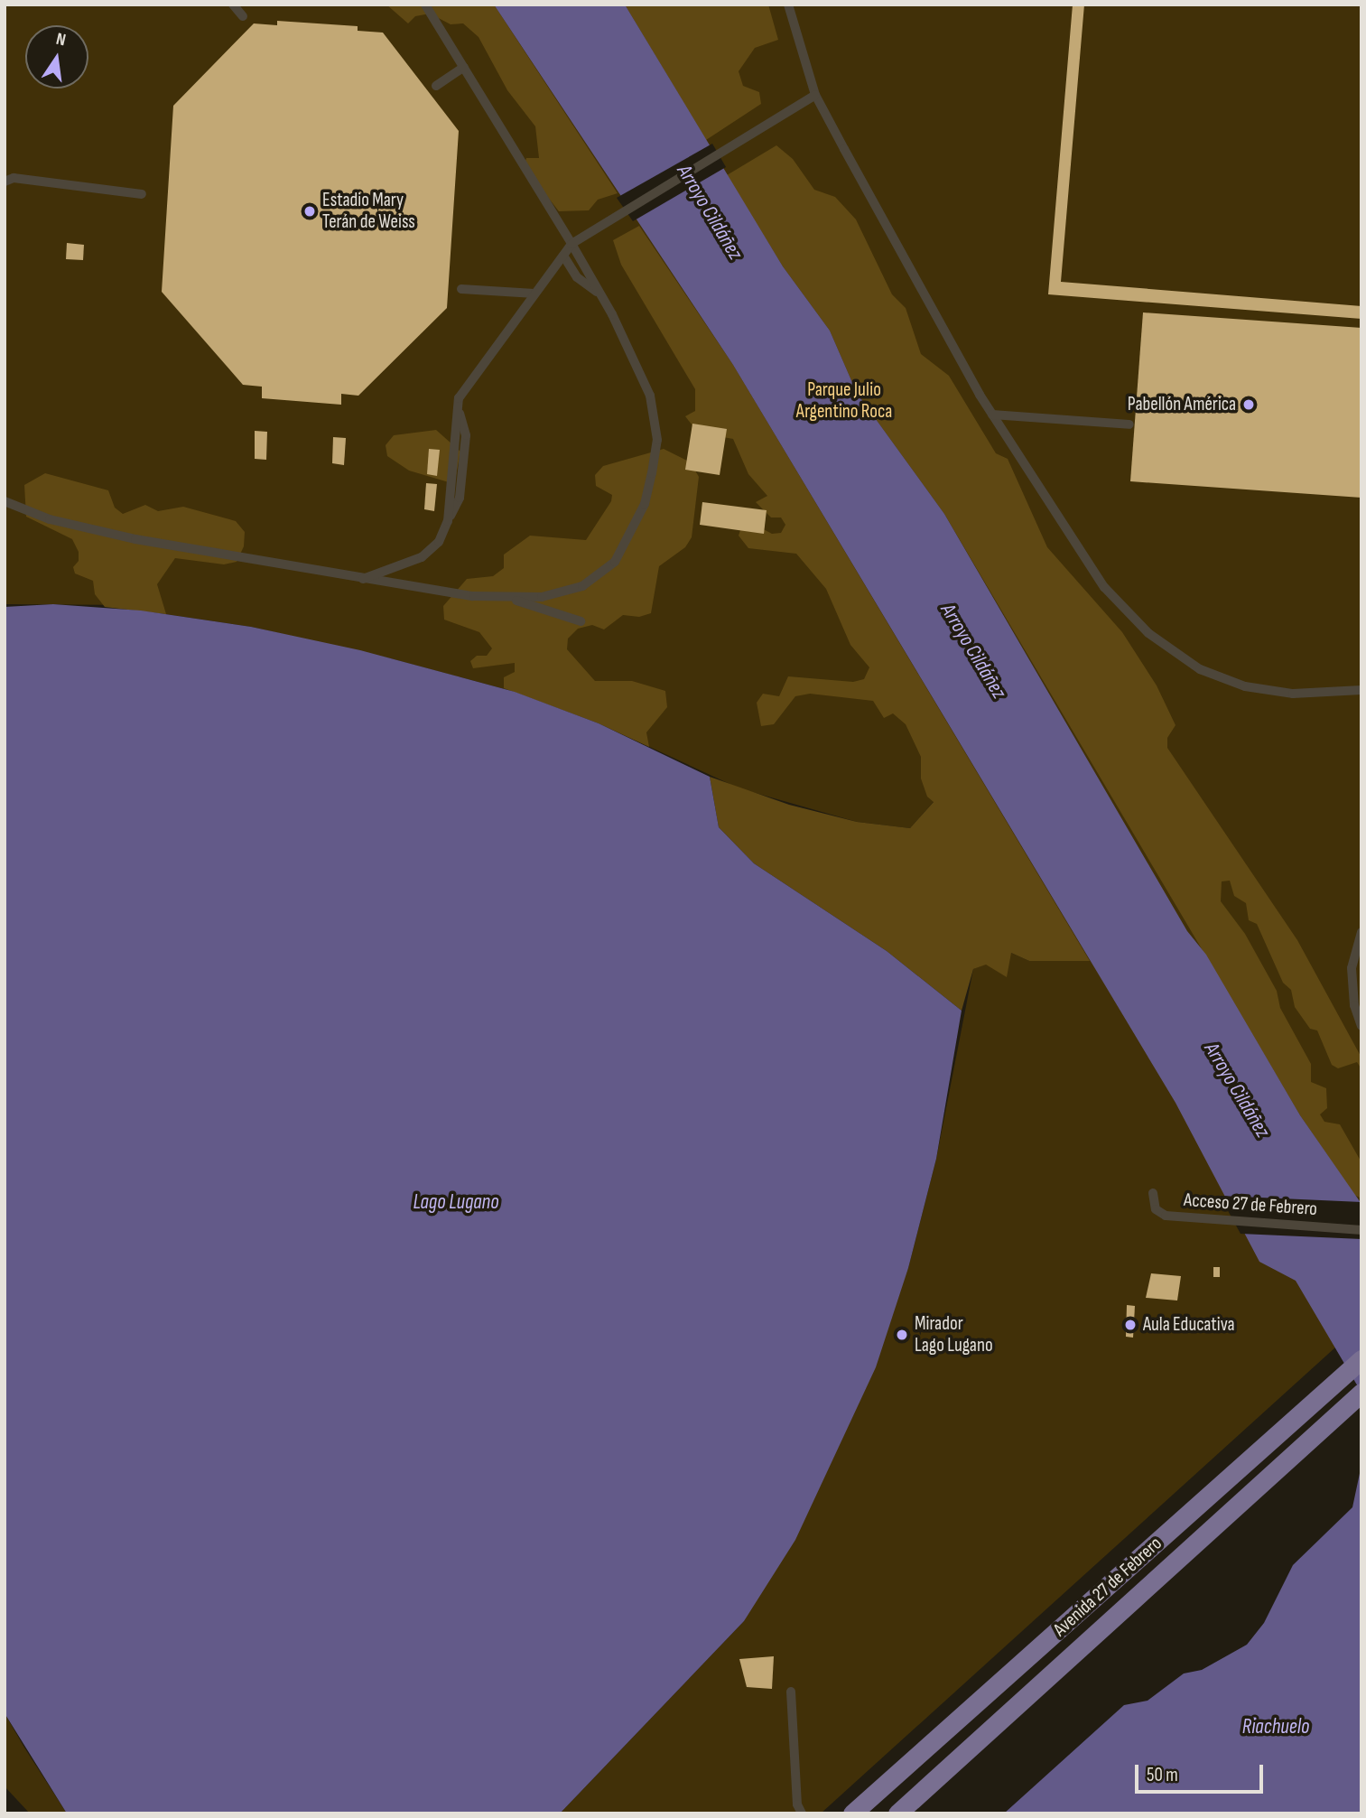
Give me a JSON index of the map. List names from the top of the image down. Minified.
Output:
{"streets":{"main road":["Avenida 27 de Febrero"],"lane":["Acceso 27 de Febrero"]},"water":["Arroyo Cildáñez","Lago Lugano","Riachuelo"],"parks":["Parque Julio Argentino Roca"],"places":["Estadio Mary Terán de Weiss","Pabellón América","Aula Educativa","Mirador Lago Lugano"],"scale_bar":"50 m","north":"top"}
